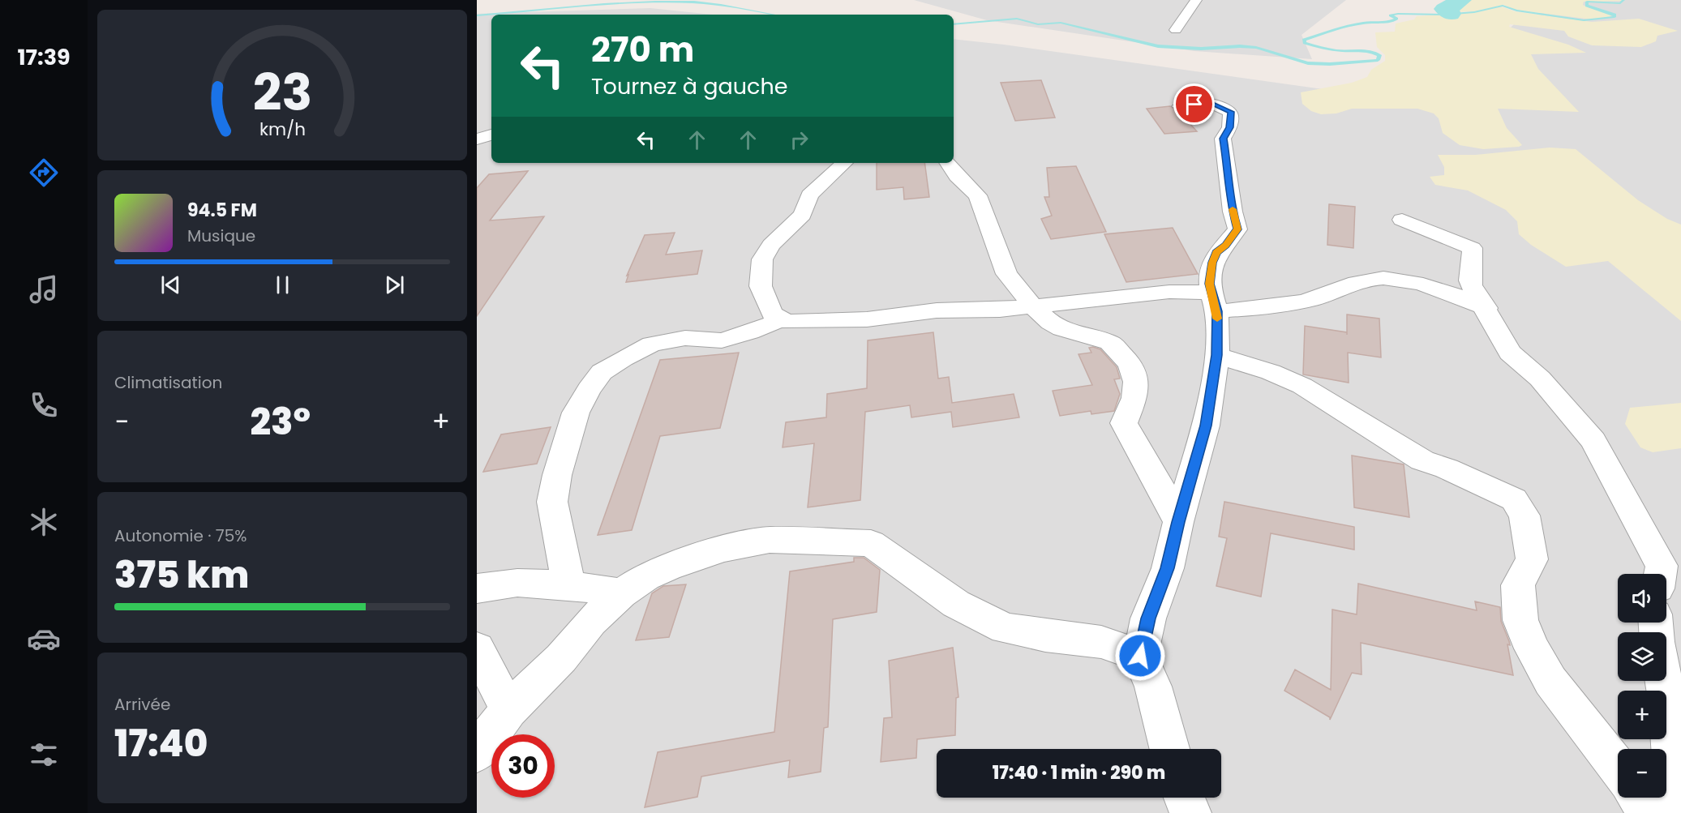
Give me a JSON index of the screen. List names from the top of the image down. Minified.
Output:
{"page":{"tabs":"17:39","turn":["270 m","Tournez à gauche"],"song":["94.5 FM","Musique"],"tile":["Climatisation",["Autonomie · 75%","375 km"],["Arrivée","17:40"]],"heat":["−","23°","+"],"map_buttons":["+","−"],"limit":"30","trip":"17:40 · 1 min · 290 m","gauge":["23","km/h"]}}
